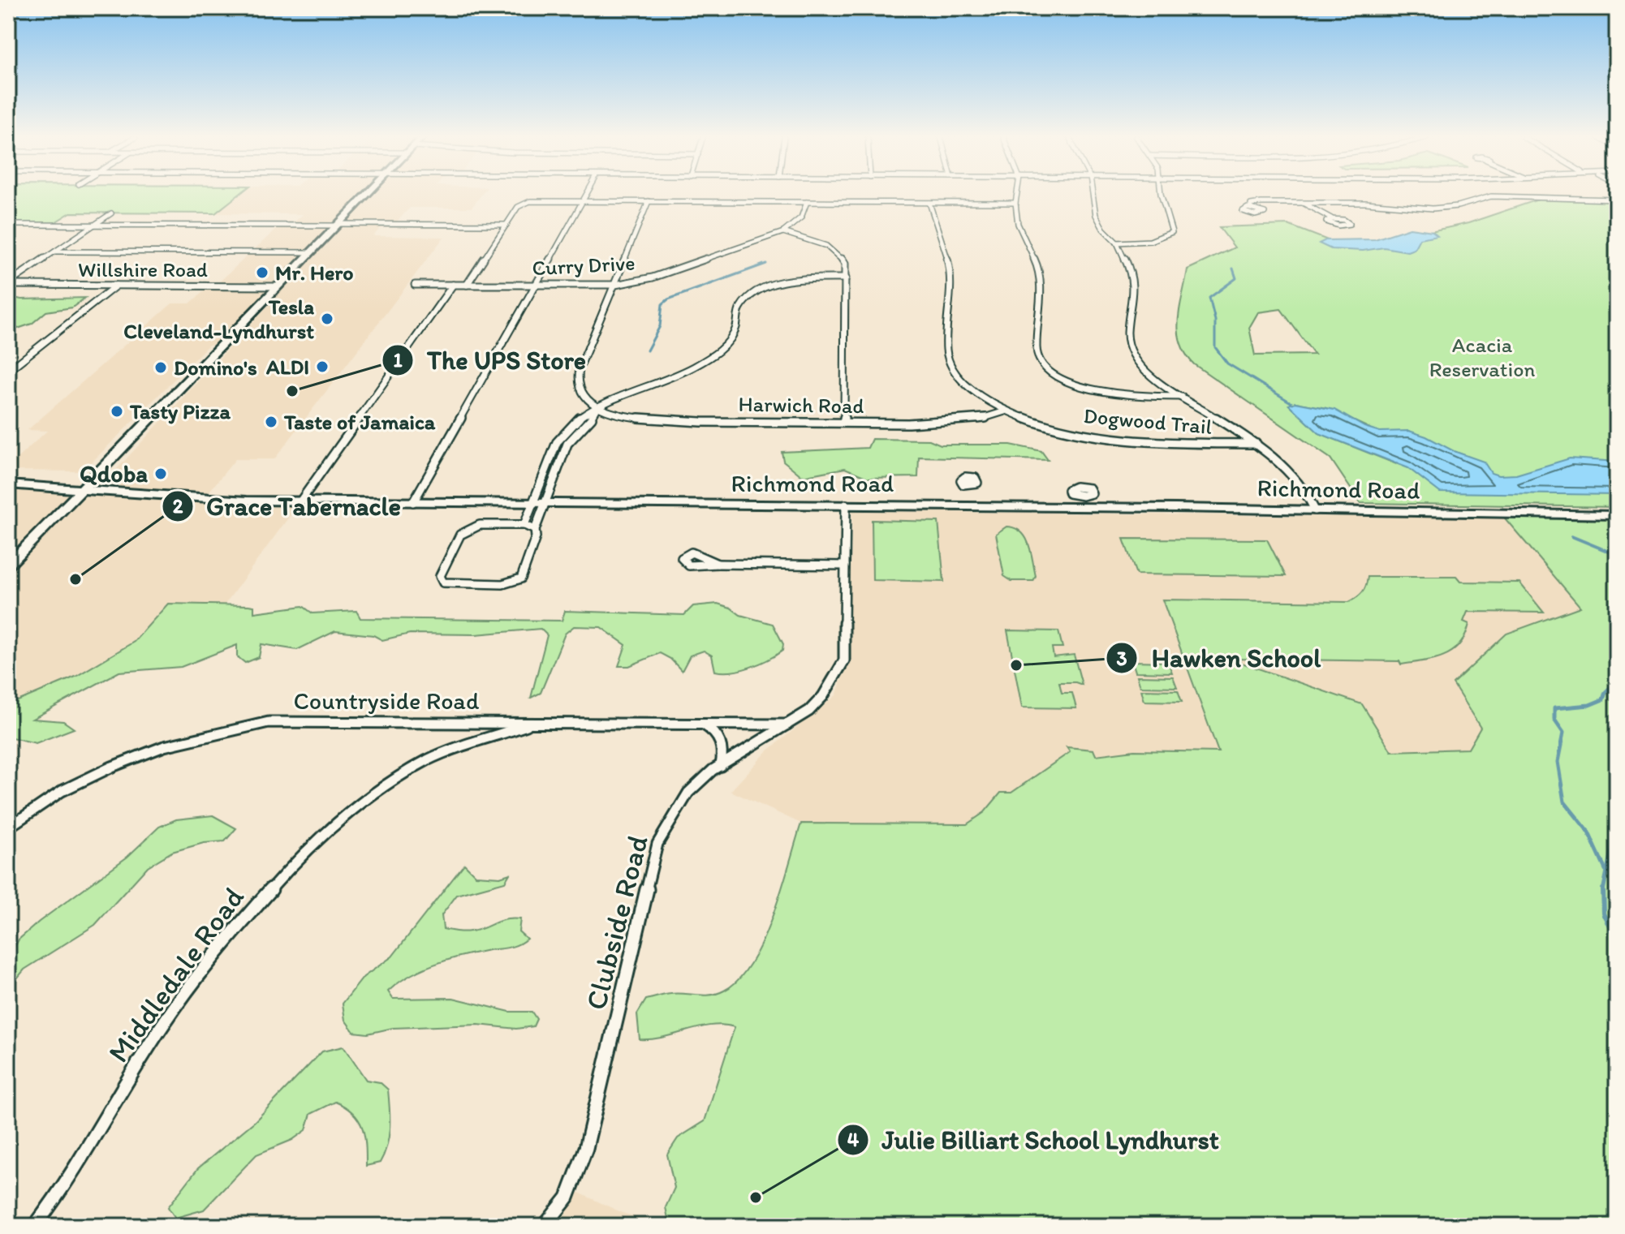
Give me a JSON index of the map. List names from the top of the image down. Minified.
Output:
{"streets":{"main road":["Richmond Road"],"street":["Curry Drive","Willshire Road","Harwich Road","Dogwood Trail","Countryside Road","Clubside Road","Middledale Road"]},"crossings":[["Harwich Road","Dogwood Trail"],["Richmond Road","Clubside Road"],["Countryside Road","Clubside Road"],["Countryside Road","Middledale Road"]],"parks":["Acacia Reservation"],"places":["Mr. Hero","Tesla Cleveland-Lyndhurst","ALDI","Domino's","The UPS Store","Tasty Pizza","Taste of Jamaica","Qdoba","Grace Tabernacle","Hawken School","Julie Billiart School Lyndhurst"]}
